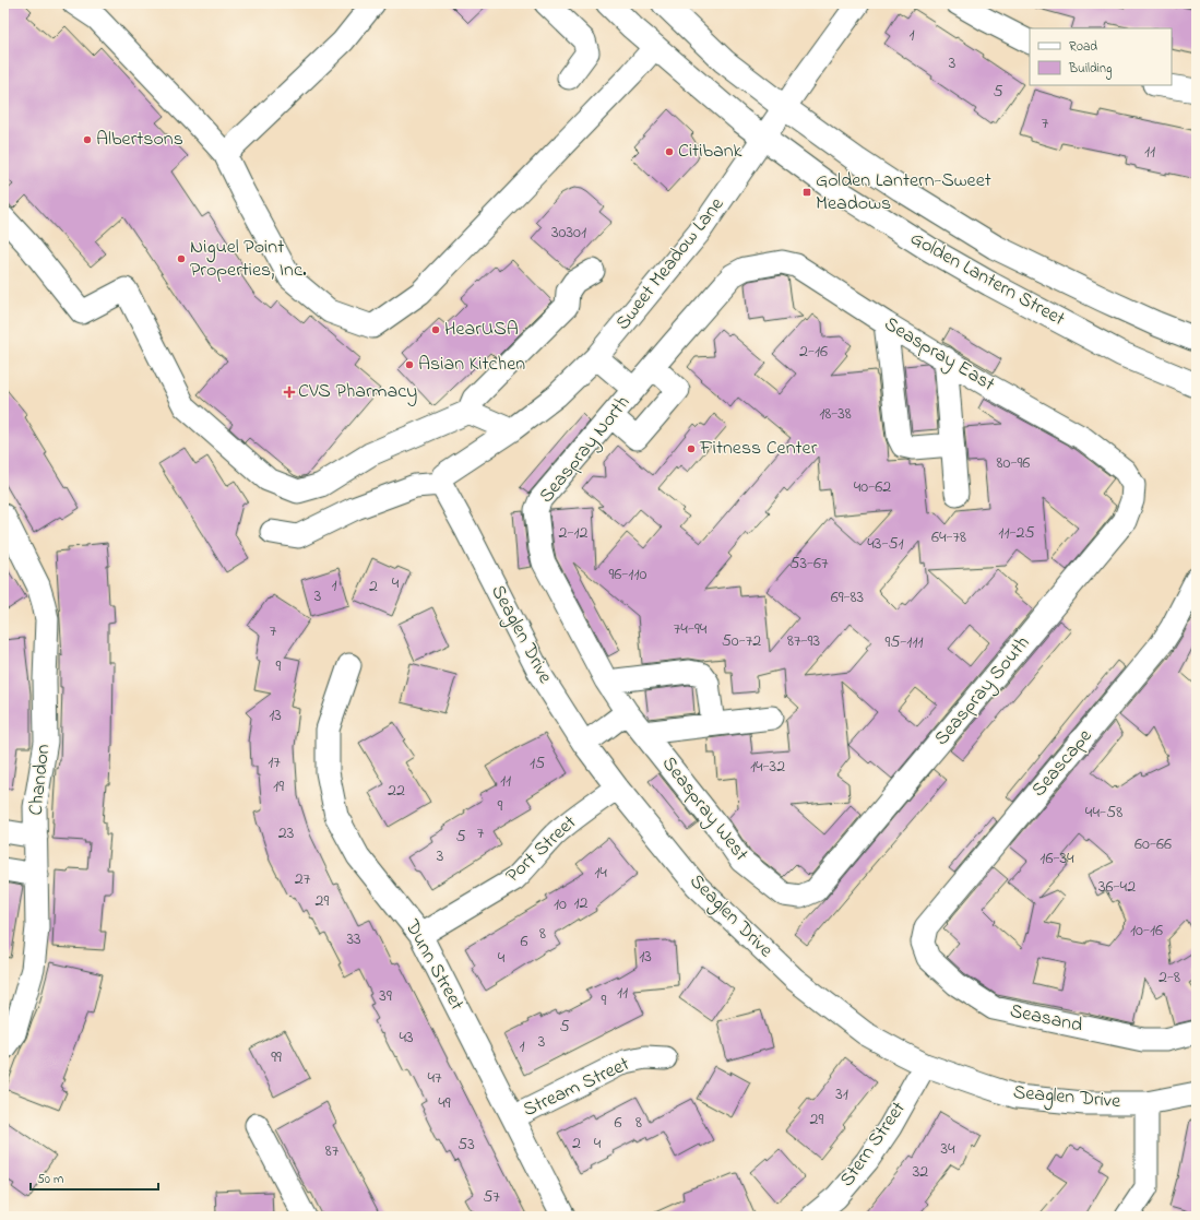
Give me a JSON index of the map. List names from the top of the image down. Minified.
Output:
{"streets":{"main road":["Golden Lantern Street"],"street":["Sweet Meadow Lane","Seaspray East","Seaspray North","Seaglen Drive","Seaspray South","Seascape","Chandon","Seaspray West","Port Street","Dunn Street","Seasand","Stream Street","Stern Street"]},"crossings":[["Sweet Meadow Lane","Golden Lantern Street"],["Sweet Meadow Lane","Seaspray North"],["Sweet Meadow Lane","Seaglen Drive"],["Seaspray East","Seaspray North"],["Seaspray East","Seaspray South"],["Seaspray North","Seaspray West"],["Seaglen Drive","Port Street"],["Seaglen Drive","Stern Street"],["Seaspray South","Seaspray West"],["Seascape","Seasand"],["Port Street","Dunn Street"],["Dunn Street","Stream Street"]],"places":{"other":["Albertsons","Citibank","Niguel Point Properties, Inc.","HearUSA","Asian Kitchen","Fitness Center"],"transit":["Golden Lantern-Sweet Meadows"],"health":["CVS Pharmacy"]},"house_numbers":["1","3","5","7","11","30301","2-16","18-38","80-96","40-62","2-12","11-25","64-78","43-51","53-67","96-110","4","1","2","3","69-83","74-94","7","50-72","87-93","95-111","9","13","17","15","14-32","11","19","22","9","44-58","23","7","5","60-66","3","16-34","14","27","36-42","29","12","10","10-16","8","33","6","13","4","2-8","11","39","9","5","43","3","1","99","47","31","49","29","6","8","2","4","53","34","87","32","57"],"legend":["Road","Building"],"scale_bar":"50 m"}
